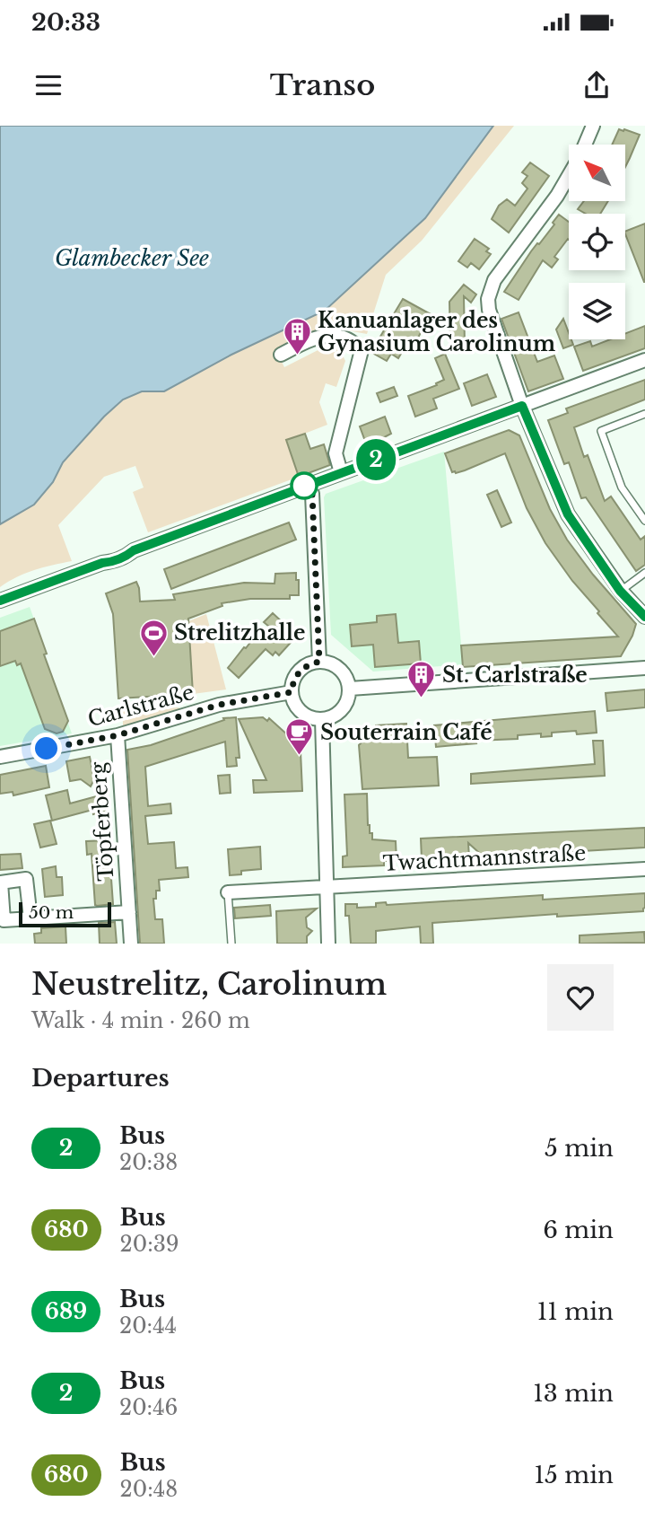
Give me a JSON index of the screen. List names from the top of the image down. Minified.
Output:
{"streets":{"street":["Carlstraße","Töpferberg","Twachtmannstraße"]},"crossings":[["Carlstraße","Töpferberg"]],"water":["Glambecker See"],"places":{"building":["Kanuanlager des Gynasium Carolinum","St. Carlstraße"],"sports":["Strelitzhalle"],"cafe":["Souterrain Café"]},"lines":["bus line 2"],"scale_bar":"50 m","north":"top left","page":{"status":"20:33","header":"Transo","on_map":"2","scale":"50 m","heading":[["Neustrelitz, Carolinum","Walk · 4 min · 260 m"],"Departures"],"list":[{"mark":"2","name":"Bus","note":"20:38","value":"5 min"},{"mark":"680","name":"Bus","note":"20:39","value":"6 min"},{"mark":"689","name":"Bus","note":"20:44","value":"11 min"},{"mark":"2","name":"Bus","note":"20:46","value":"13 min"},{"mark":"680","name":"Bus","note":"20:48","value":"15 min"}]}}
